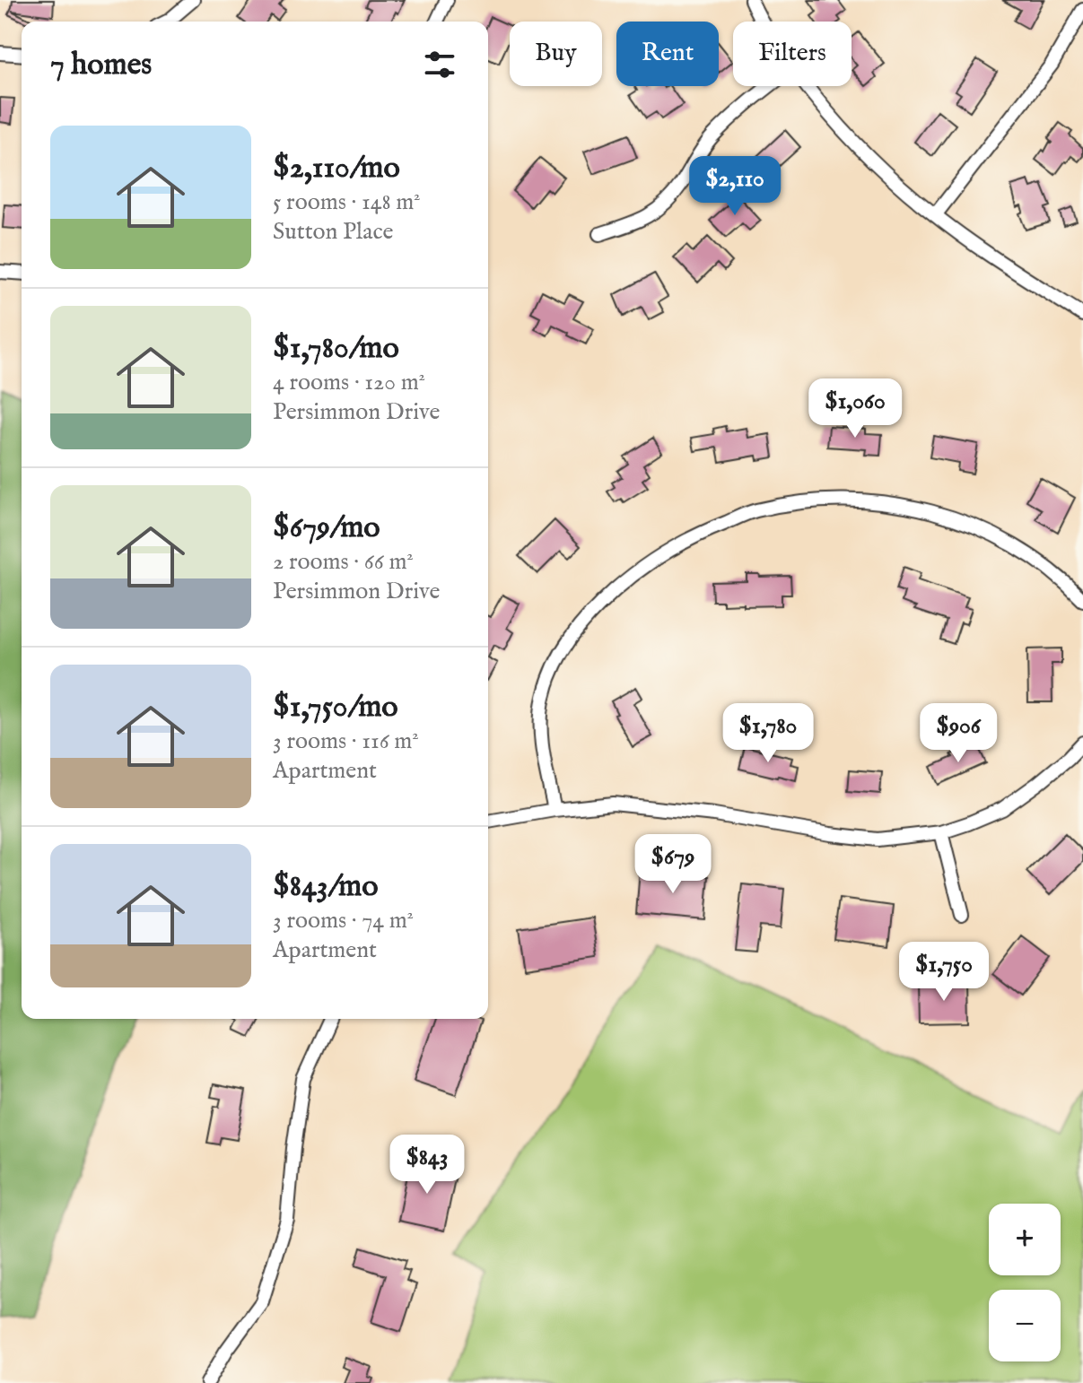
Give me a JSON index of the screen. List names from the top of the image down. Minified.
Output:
{"page":{"chip":["Buy","Rent","Filters"],"heading":"7 homes","list":[{"name":"$2,110/mo","note":"5 rooms · 148 m² · Sutton Place"},{"name":"$1,780/mo","note":"4 rooms · 120 m² · Persimmon Drive"},{"name":"$679/mo","note":"2 rooms · 66 m² · Persimmon Drive"},{"name":"$1,750/mo","note":"3 rooms · 116 m² · Apartment"},{"name":"$843/mo","note":"3 rooms · 74 m² · Apartment"}],"price":["$2,110","$1,060","$1,780","$906","$679","$1,750","$843"],"map_buttons":["+","−"]}}
